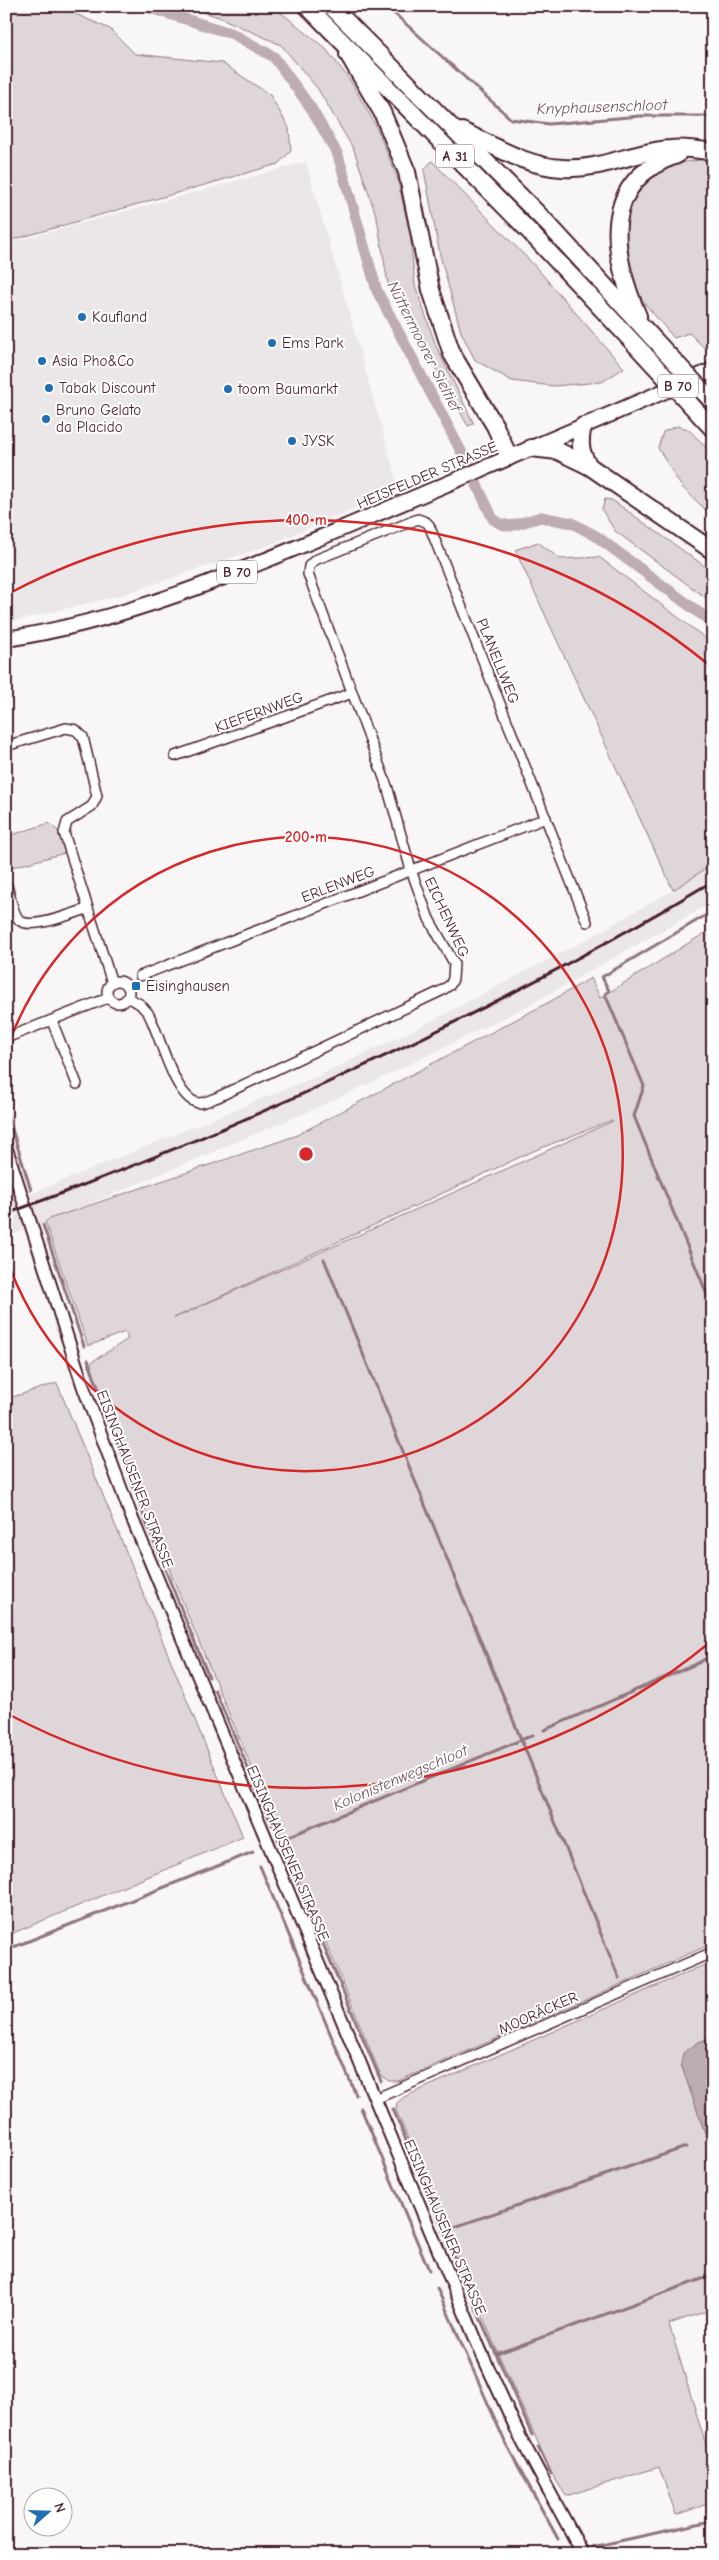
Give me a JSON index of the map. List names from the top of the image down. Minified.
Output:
{"streets":{"highway":["A 31"],"main road":["B 70","HEISFELDER STRASSE"],"street":["PLANELLWEG","KIEFERNWEG","ERLENWEG","EICHENWEG","EISINGHAUSENER STRASSE","MOORÄCKER"]},"crossings":[["PLANELLWEG","ERLENWEG"],["PLANELLWEG","EICHENWEG"],["KIEFERNWEG","EICHENWEG"],["ERLENWEG","EICHENWEG"],["EISINGHAUSENER STRASSE","MOORÄCKER"]],"water":["Knyphausenschloot","Nüttermoorer Sieltief","Kolonistenwegschloot"],"places":{"other":["Kaufland","Ems Park","Asia Pho&Co","Tabak Discount","toom Baumarkt","Bruno Gelato da Placido","JYSK"],"transit":["Eisinghausen"]},"north":"right","rings":["400 m","200 m"]}
